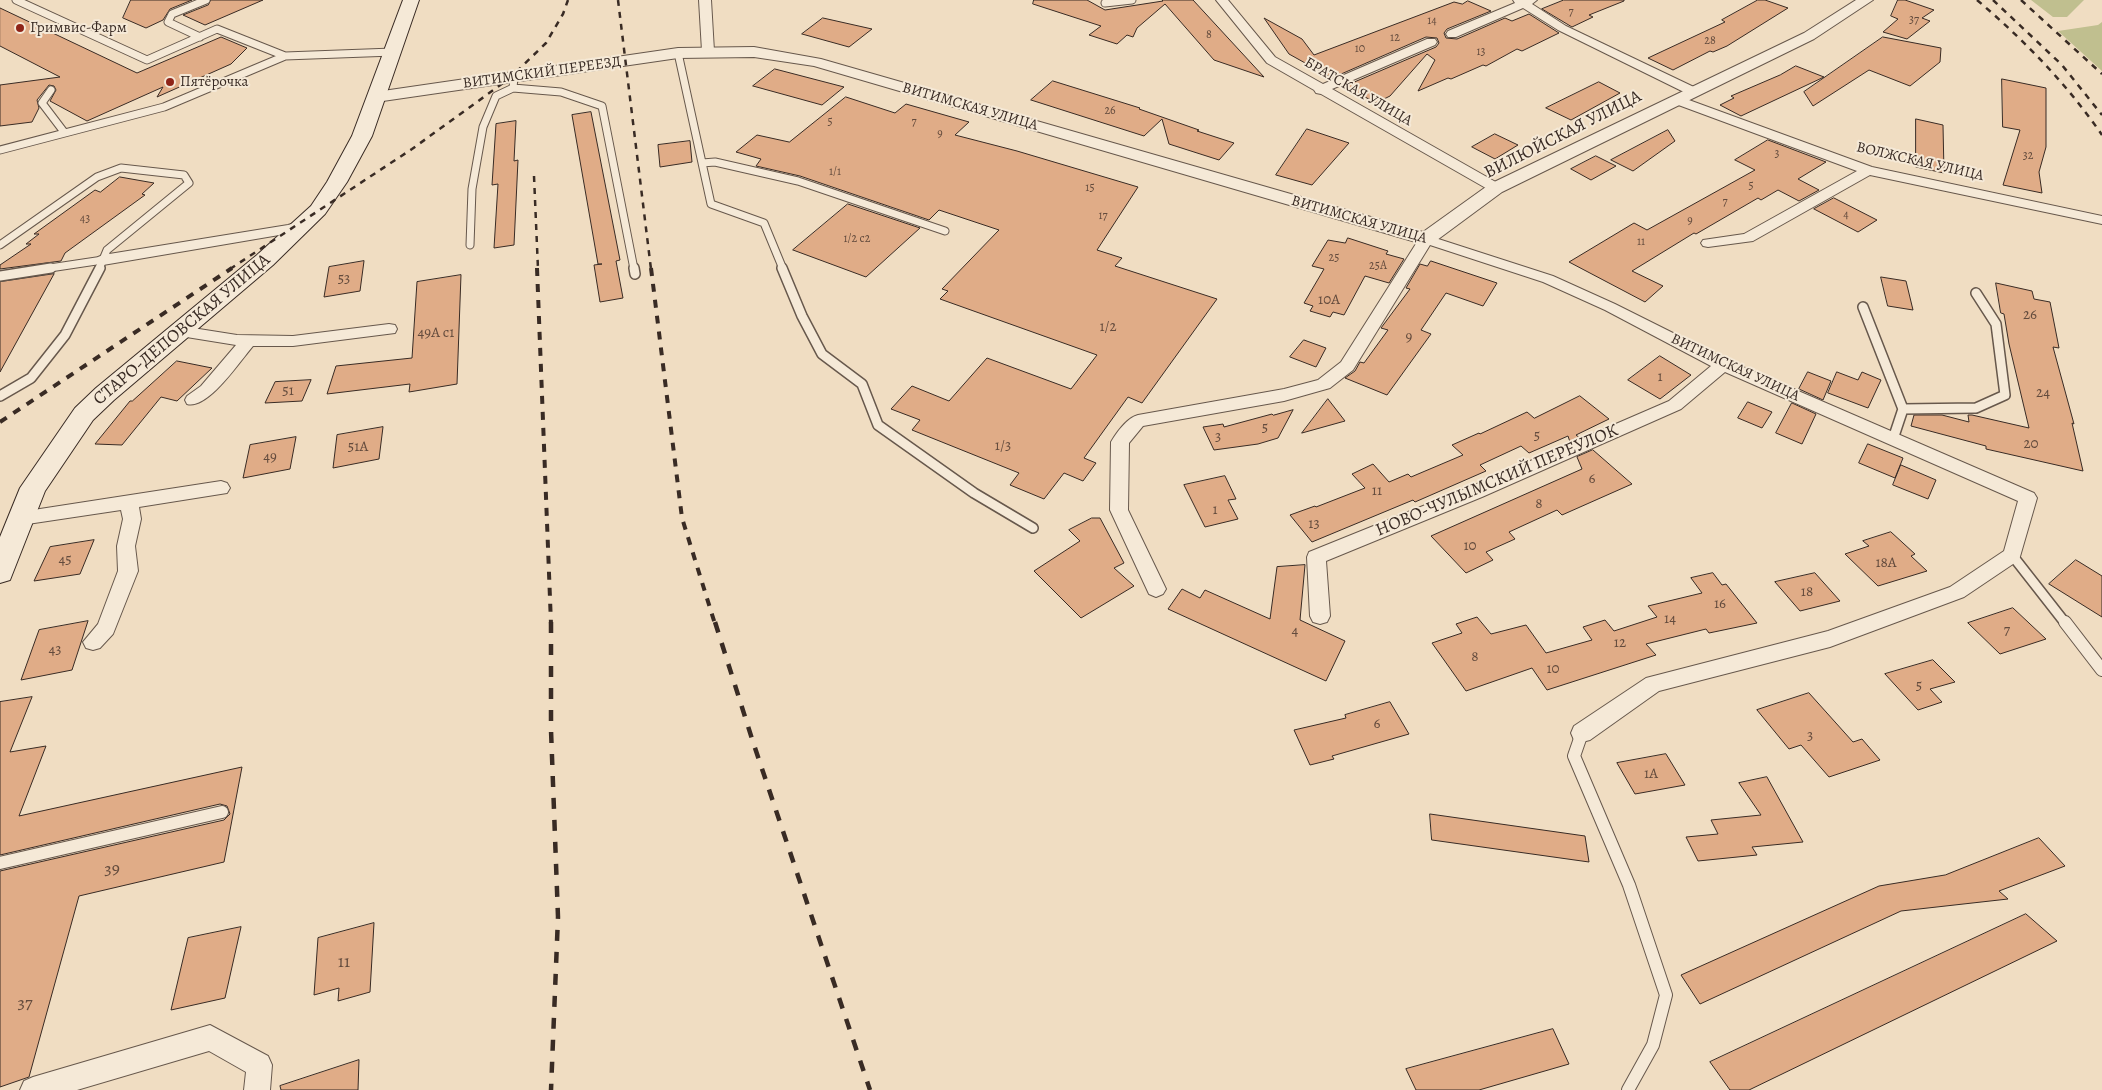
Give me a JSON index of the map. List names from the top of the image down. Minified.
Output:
{"streets":{"main road":["СТАРО-ДЕПОВСКАЯ УЛИЦА"],"street":["ВИТИМСКИЙ ПЕРЕЕЗД","БРАТСКАЯ УЛИЦА","ВИТИМСКАЯ УЛИЦА","ВИЛЮЙСКАЯ УЛИЦА","ВОЛЖСКАЯ УЛИЦА","НОВО-ЧУЛЫМСКИЙ ПЕРЕУЛОК"]},"crossings":[["ВИТИМСКИЙ ПЕРЕЕЗД","ВИТИМСКАЯ УЛИЦА"],["ВИТИМСКИЙ ПЕРЕЕЗД","СТАРО-ДЕПОВСКАЯ УЛИЦА"],["БРАТСКАЯ УЛИЦА","ВИЛЮЙСКАЯ УЛИЦА"],["ВИТИМСКАЯ УЛИЦА","ВИЛЮЙСКАЯ УЛИЦА"],["ВИТИМСКАЯ УЛИЦА","НОВО-ЧУЛЫМСКИЙ ПЕРЕУЛОК"],["ВИЛЮЙСКАЯ УЛИЦА","ВОЛЖСКАЯ УЛИЦА"]],"places":["Гримвис-Фарм","Пятёрочка"],"house_numbers":["7","37","14","8","12","28","10","13","26","5","7","9","3","32","1/1","5","15","7","4","17","43","9","1/2 с2","11","25","25А","53","10А","26","1/2","49А с1","9","1","51","24","5","5","3","20","1/3","51А","49","6","11","8","1","13","10","45","18А","18","16","14","4","7","12","43","8","10","5","6","3","1А","39","11","37"]}
